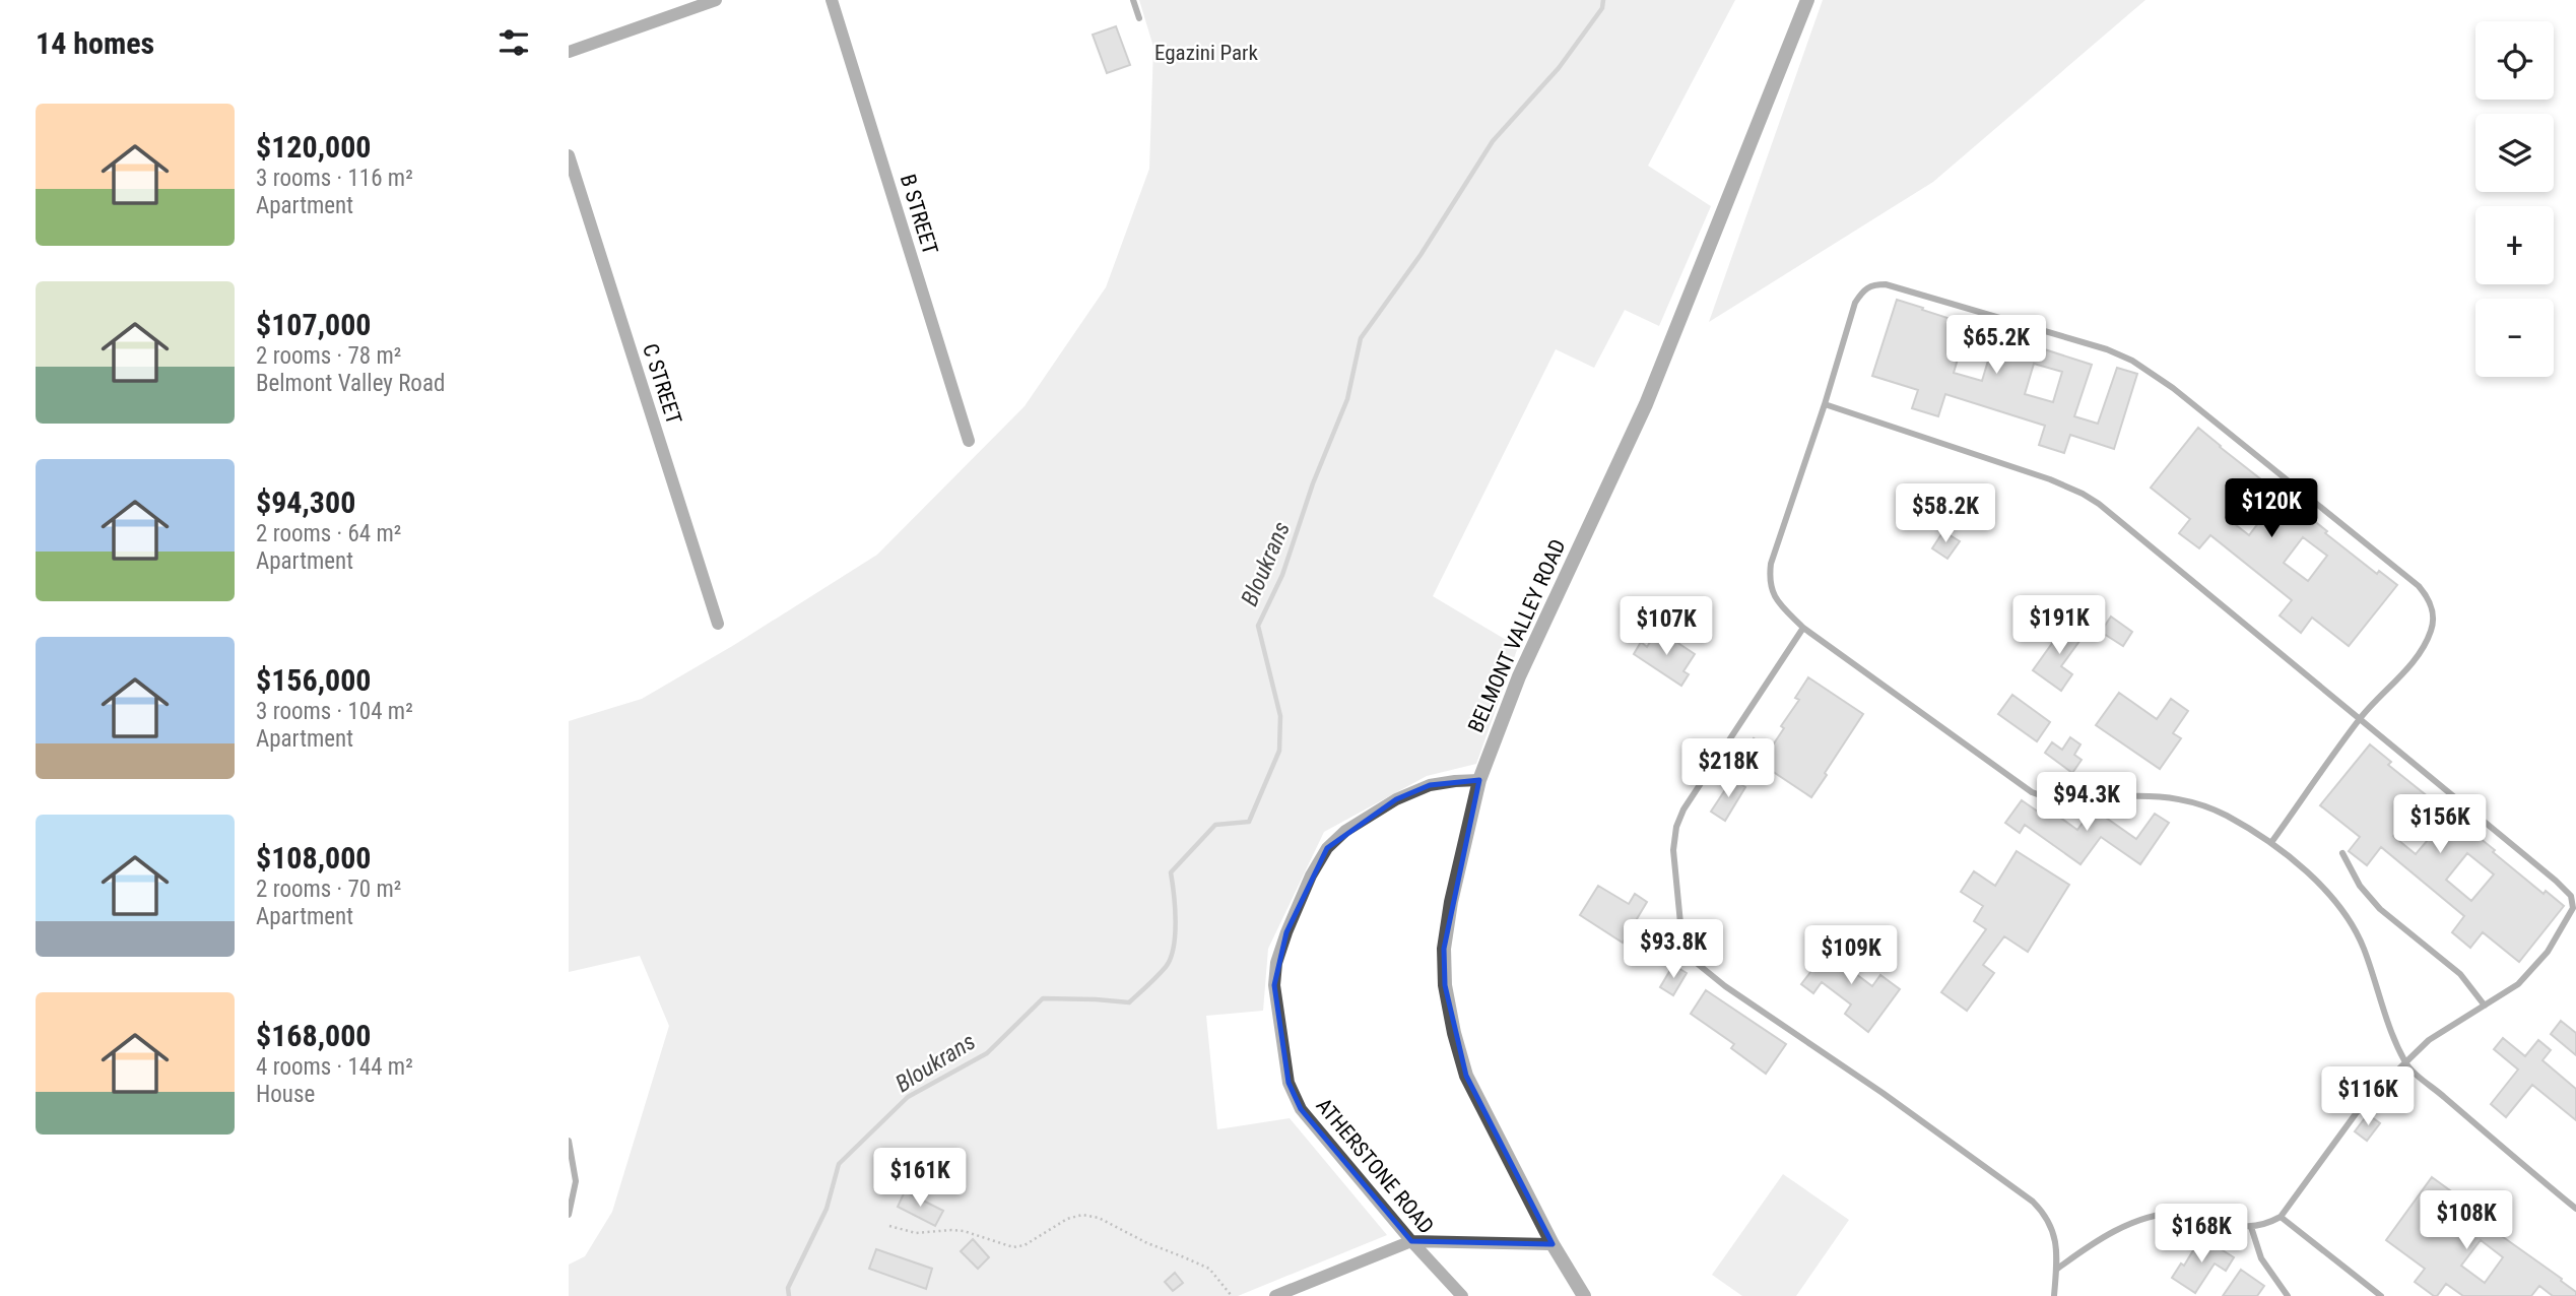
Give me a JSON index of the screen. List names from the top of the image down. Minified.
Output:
{"streets":{"street":["B STREET","C STREET","BELMONT VALLEY ROAD","ATHERSTONE ROAD"]},"crossings":[["BELMONT VALLEY ROAD","ATHERSTONE ROAD"]],"water":["Bloukrans"],"parks":["Egazini Park"],"page":{"heading":"14 homes","map_buttons":["+","−"],"list":[{"name":"$120,000","note":"3 rooms · 116 m² · Apartment"},{"name":"$107,000","note":"2 rooms · 78 m² · Belmont Valley Road"},{"name":"$94,300","note":"2 rooms · 64 m² · Apartment"},{"name":"$156,000","note":"3 rooms · 104 m² · Apartment"},{"name":"$108,000","note":"2 rooms · 70 m² · Apartment"},{"name":"$168,000","note":"4 rooms · 144 m² · House"}],"price":["$65.2K","$120K","$58.2K","$191K","$107K","$218K","$94.3K","$156K","$93.8K","$109K","$116K","$161K","$108K","$168K"]}}
